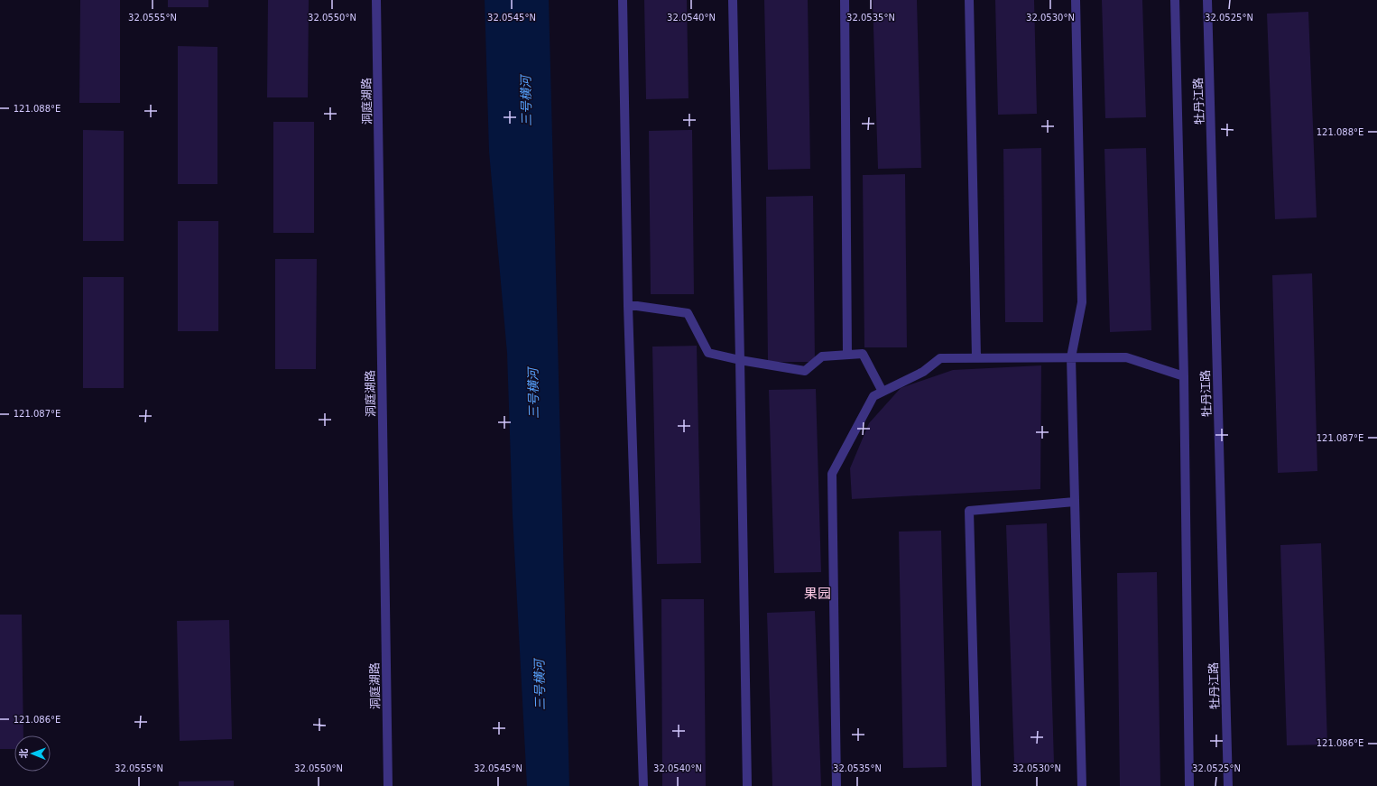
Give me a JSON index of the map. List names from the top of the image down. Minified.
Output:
{"streets":{"street":["洞庭湖路","牡丹江路"]},"districts":["果园"],"water":["三号横河"],"north":"left","coordinates":["32.0555°N","32.0550°N","32.0545°N","32.0540°N","32.0535°N","32.0530°N","32.0525°N","121.088°E","121.087°E","121.086°E"]}
